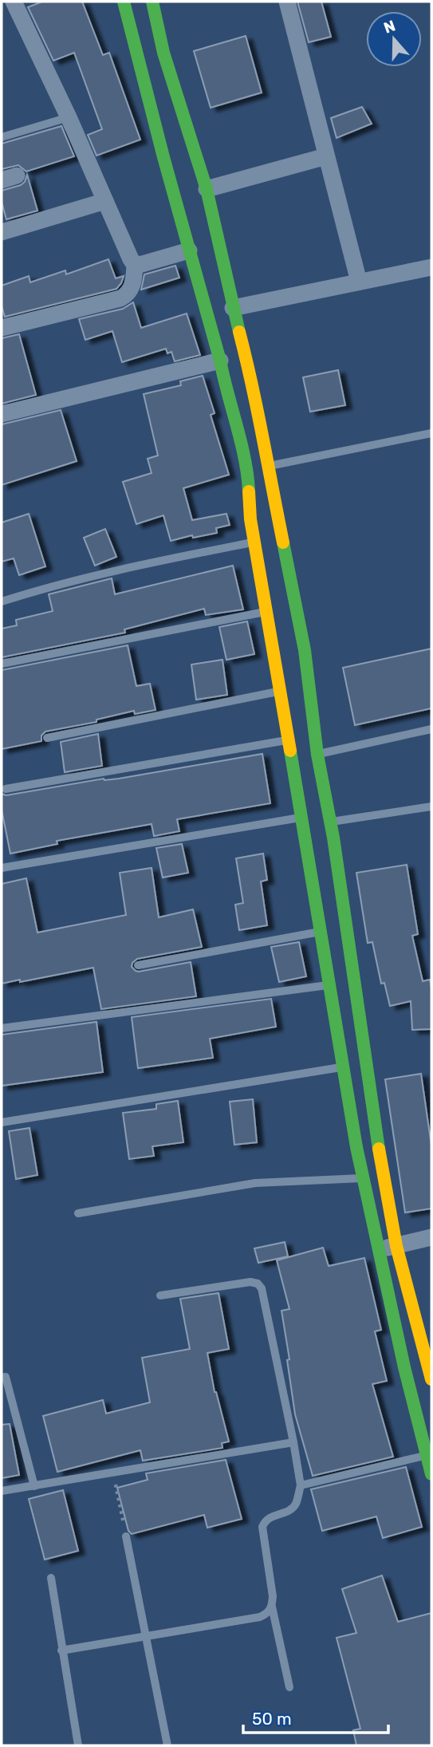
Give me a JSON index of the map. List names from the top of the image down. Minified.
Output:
{"scale_bar":"50 m","north":"top"}
